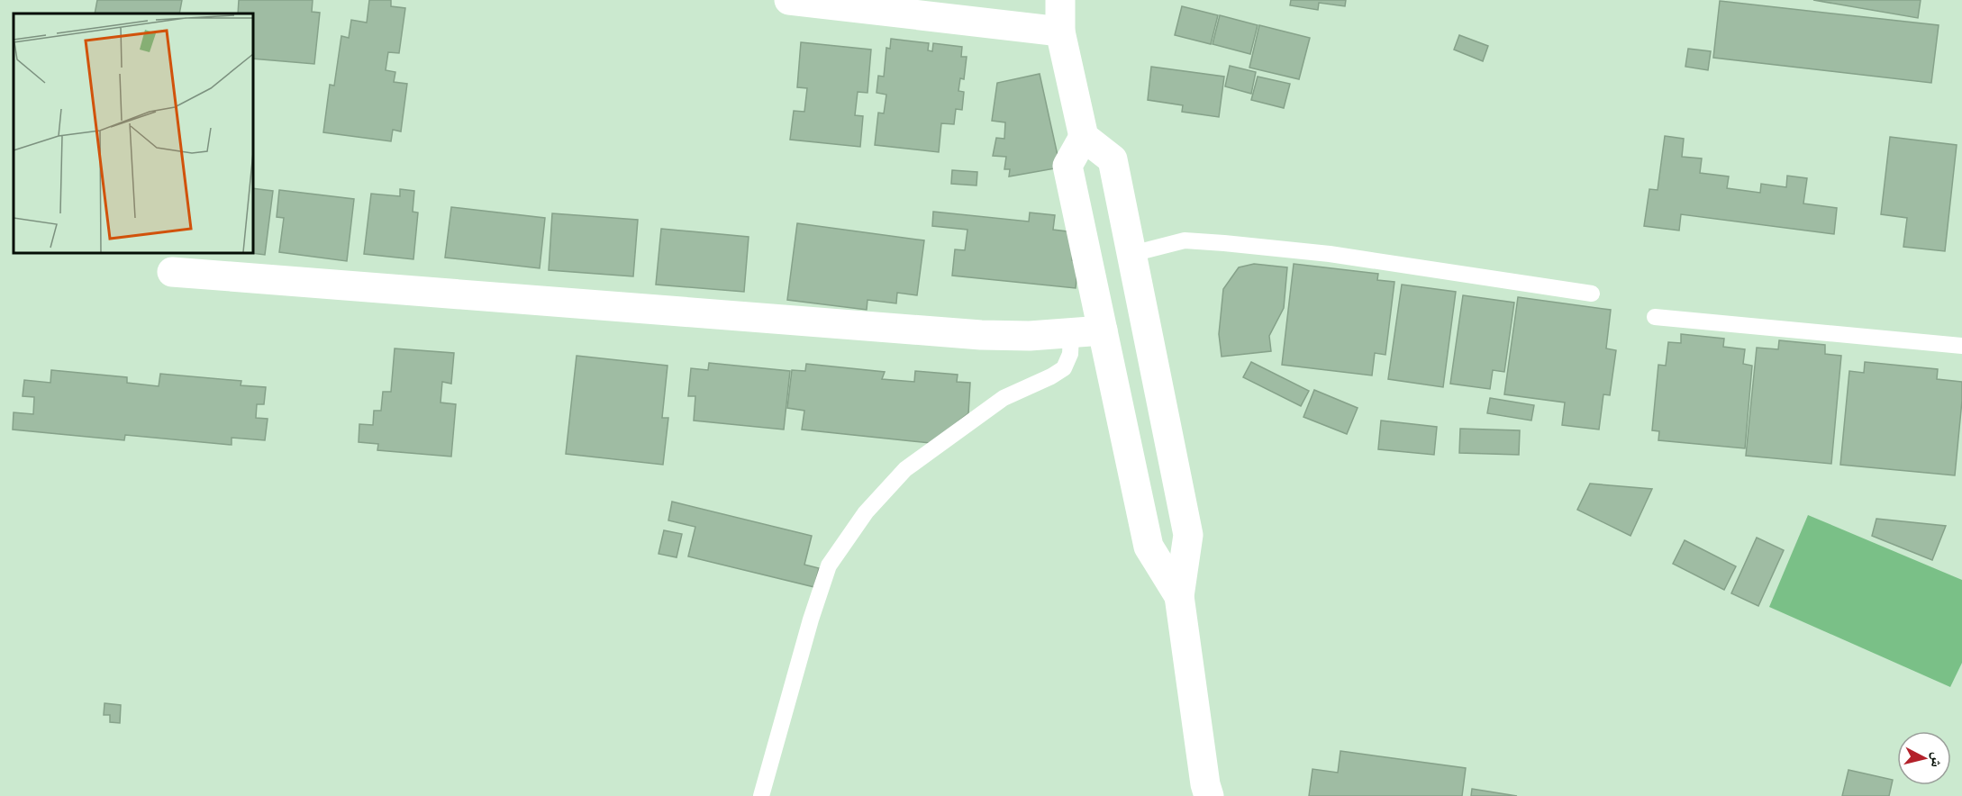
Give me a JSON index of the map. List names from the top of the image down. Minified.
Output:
{"north":"right"}
